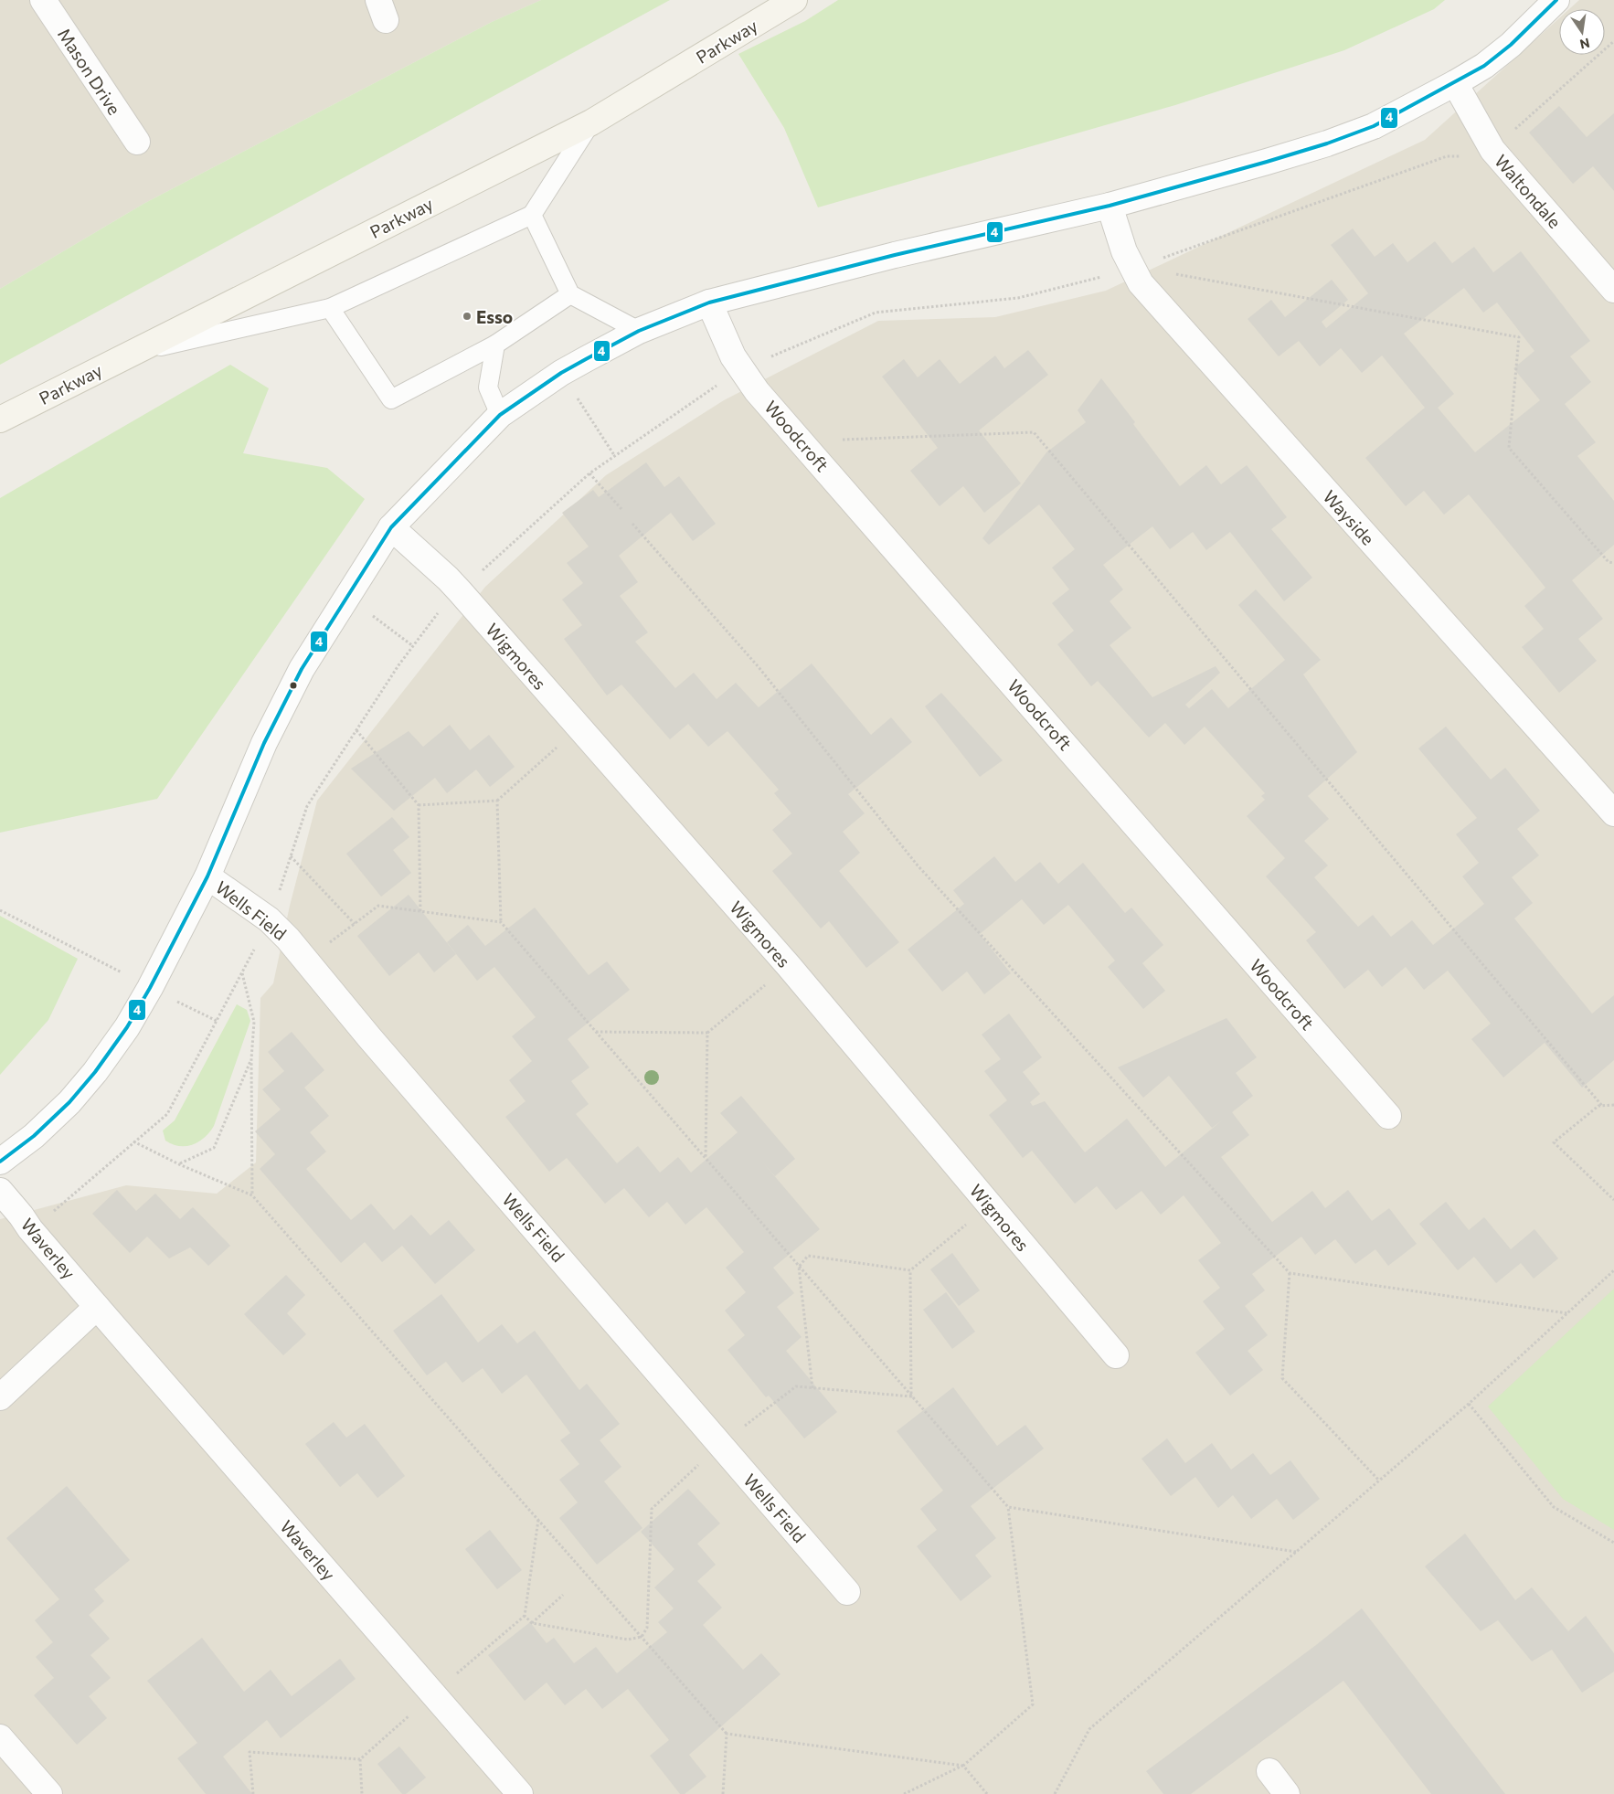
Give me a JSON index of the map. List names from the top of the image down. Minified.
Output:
{"streets":{"main road":["Parkway"],"street":["Mason Drive","Waltondale","Woodcroft","Wayside","Wigmores","Wells Field","Waverley"]},"places":["Esso"],"lines":["transit line 4"],"north":"bottom"}
